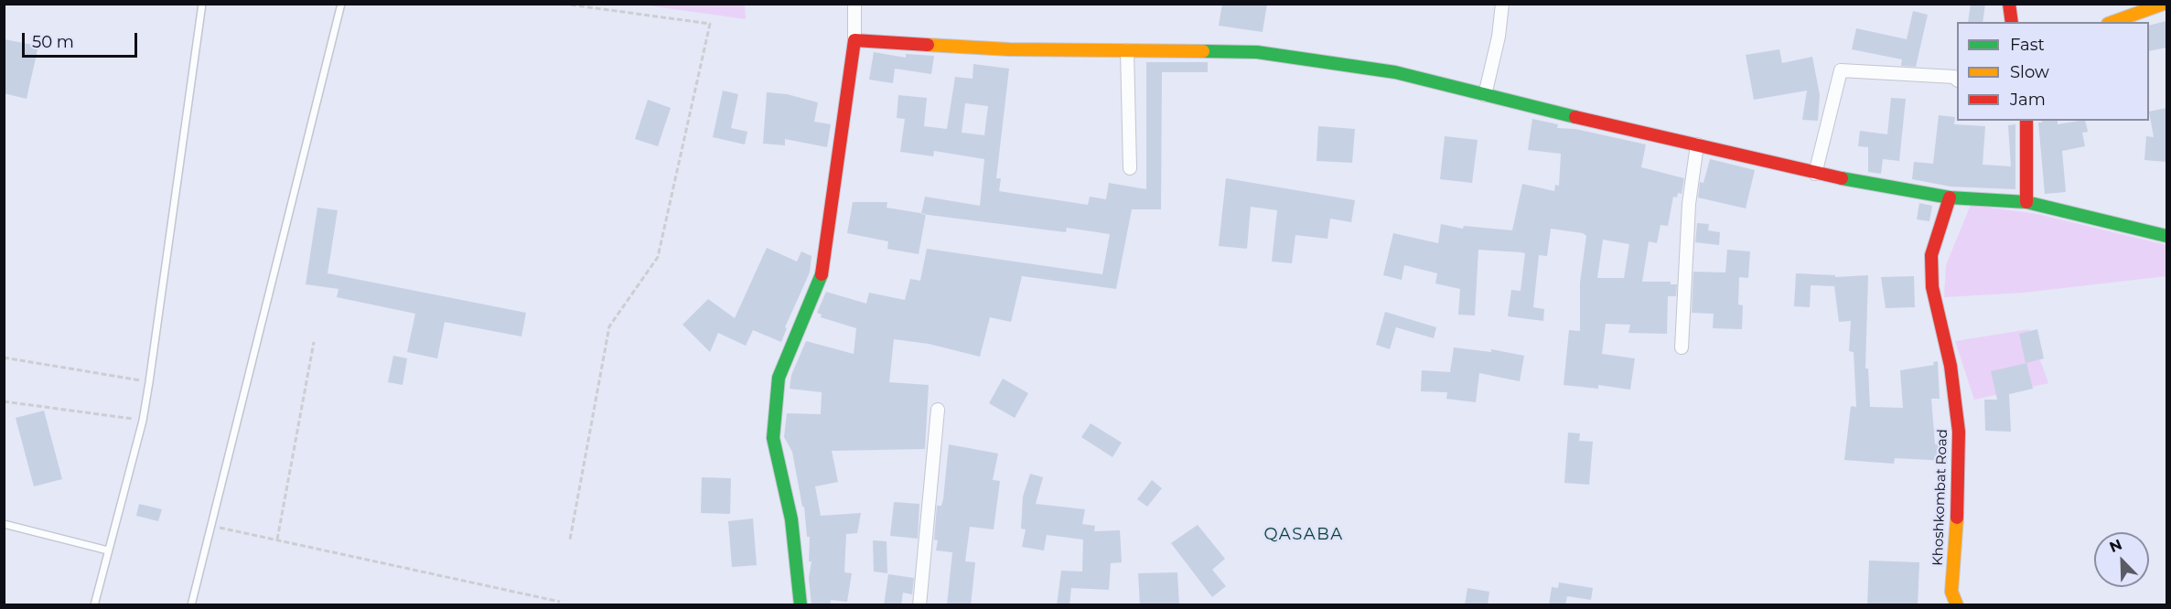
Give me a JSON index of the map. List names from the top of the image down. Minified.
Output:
{"streets":{"street":["Khoshkombat Road"]},"districts":["QASABA"],"legend":["Fast","Slow","Jam"],"scale_bar":"50 m","north":"top left"}
